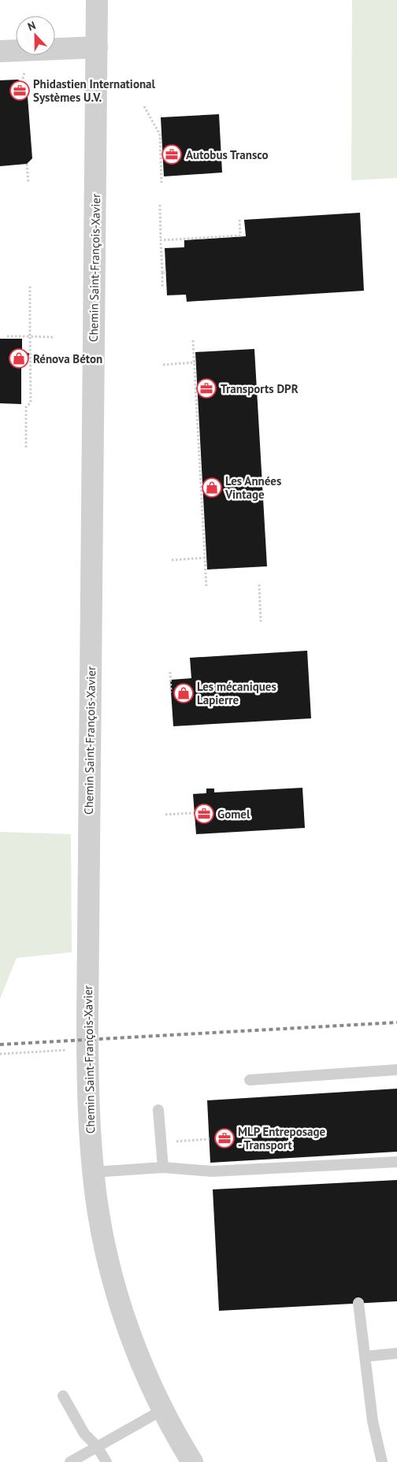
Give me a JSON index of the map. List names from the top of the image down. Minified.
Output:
{"streets":{"street":["Chemin Saint-François-Xavier"]},"places":{"office":["Phidastien International Systèmes U.V.","Autobus Transco","Transports DPR","Gomel","MLP Entreposage - Transport"],"shop":["Rénova Béton","Les Années Vintage","Les mécaniques Lapierre"]},"north":"top"}
